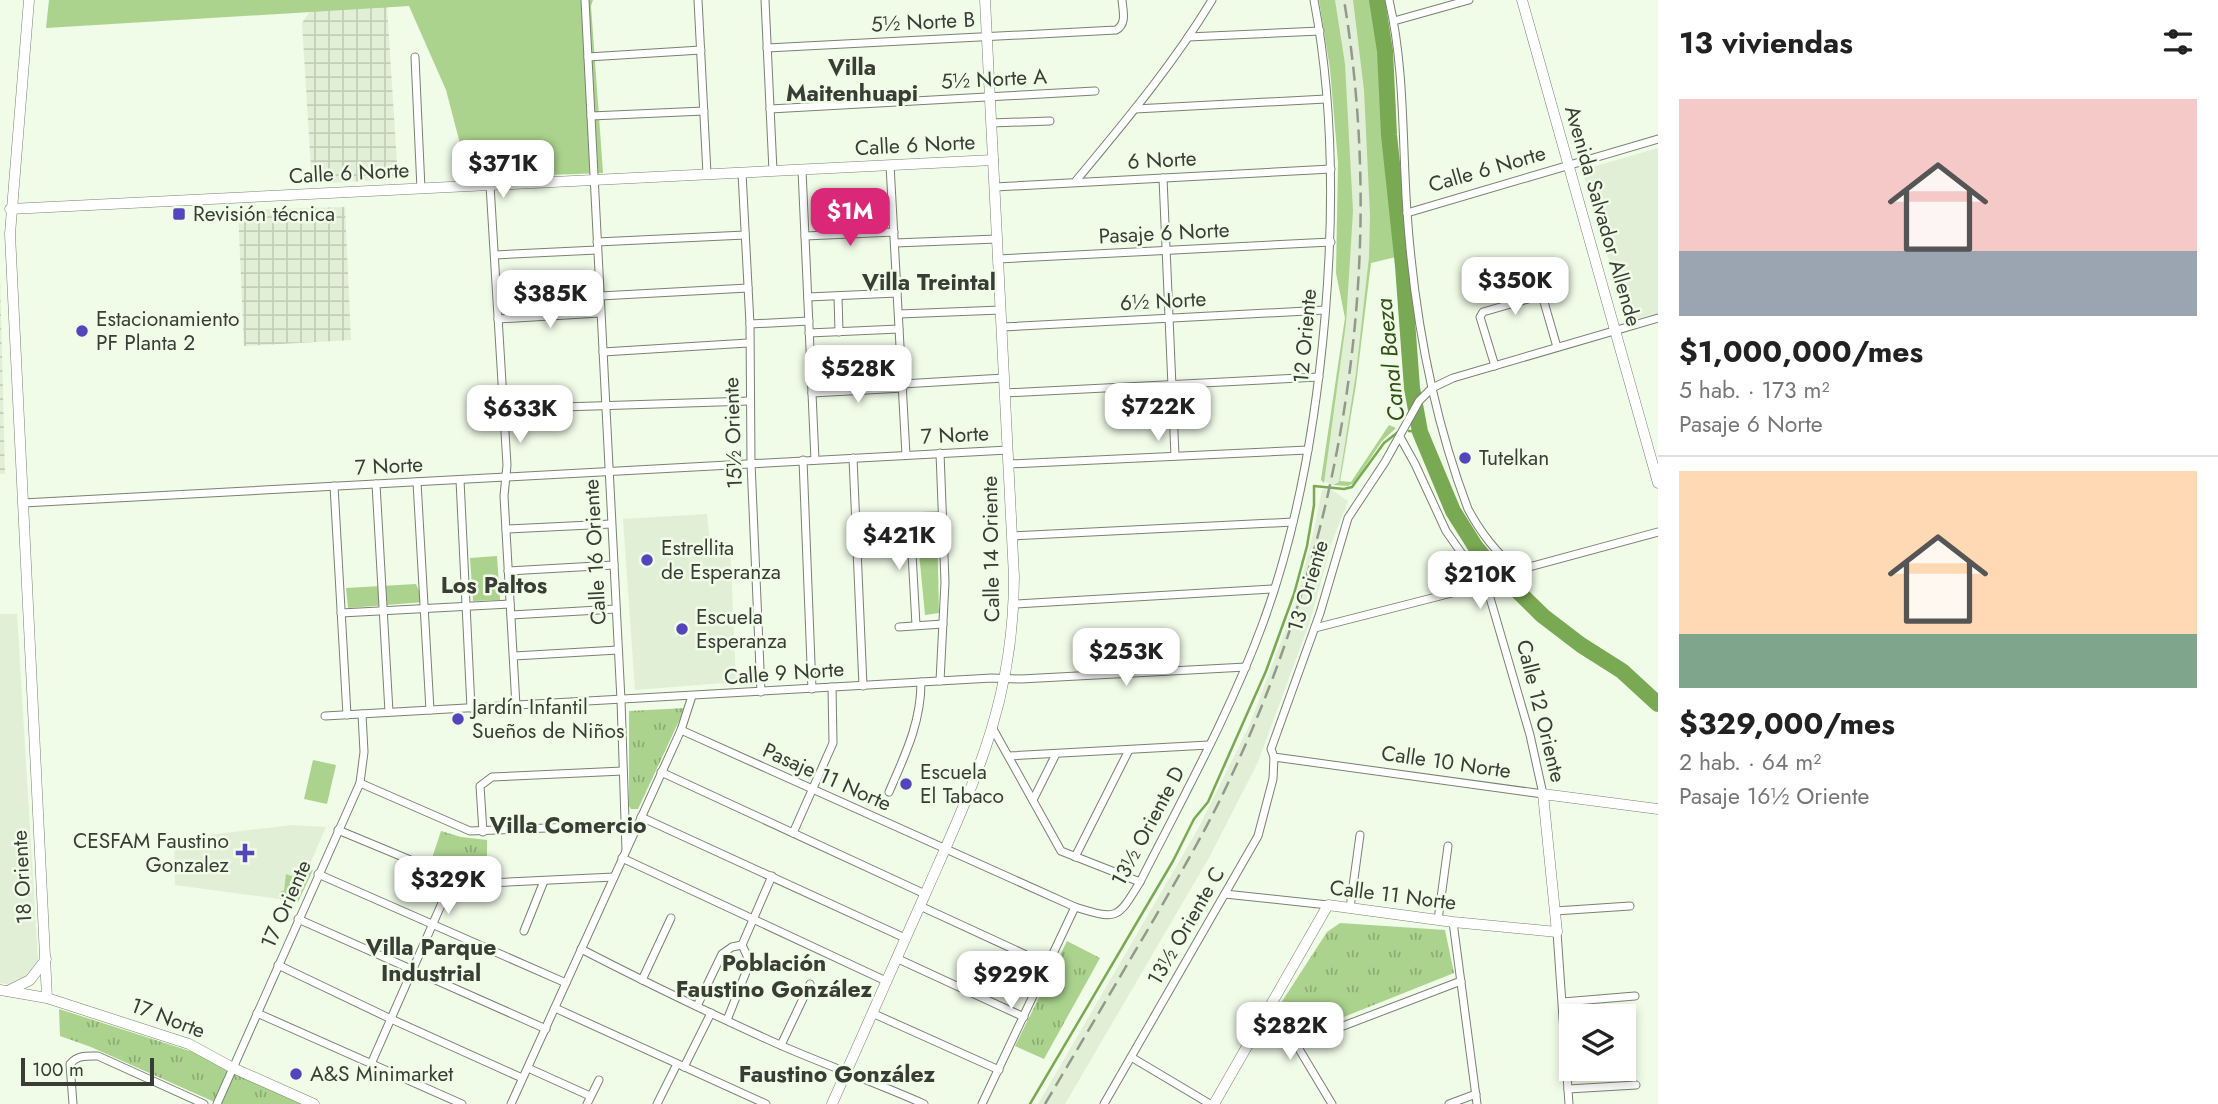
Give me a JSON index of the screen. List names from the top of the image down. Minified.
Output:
{"streets":{"street":["5½ Norte B","5½ Norte A","Calle 6 Norte","6 Norte","Avenida Salvador Allende","Pasaje 6 Norte","6½ Norte","12 Oriente","15½ Oriente","7 Norte","Calle 14 Oriente","Calle 16 Oriente","13 Oriente","Calle 9 Norte","Calle 12 Oriente","Calle 10 Norte","Pasaje 11 Norte","13½ Oriente D","18 Oriente","Calle 11 Norte","17 Oriente","13½ Oriente C","17 Norte"]},"crossings":[["5½ Norte B","Calle 14 Oriente"],["5½ Norte A","Calle 14 Oriente"],["Calle 6 Norte","Avenida Salvador Allende"],["Calle 6 Norte","15½ Oriente"],["Calle 6 Norte","Calle 14 Oriente"],["Calle 6 Norte","Calle 16 Oriente"],["Calle 6 Norte","18 Oriente"],["6 Norte","12 Oriente"],["6 Norte","Calle 14 Oriente"],["Pasaje 6 Norte","12 Oriente"],["Pasaje 6 Norte","Calle 14 Oriente"],["6½ Norte","12 Oriente"],["6½ Norte","Calle 14 Oriente"],["12 Oriente","7 Norte"],["12 Oriente","Calle 9 Norte"],["12 Oriente","13½ Oriente D"],["15½ Oriente","7 Norte"],["15½ Oriente","Calle 9 Norte"],["7 Norte","Calle 14 Oriente"],["7 Norte","Calle 16 Oriente"],["7 Norte","18 Oriente"],["Calle 14 Oriente","Calle 9 Norte"],["Calle 14 Oriente","Pasaje 11 Norte"],["Calle 16 Oriente","Calle 9 Norte"],["Calle 16 Oriente","Pasaje 11 Norte"],["13 Oriente","Calle 12 Oriente"],["13 Oriente","Calle 10 Norte"],["13 Oriente","13½ Oriente C"],["Calle 9 Norte","13½ Oriente D"],["Calle 9 Norte","17 Oriente"],["Calle 12 Oriente","Calle 10 Norte"],["Calle 12 Oriente","Calle 11 Norte"],["Calle 10 Norte","13½ Oriente C"],["Pasaje 11 Norte","13½ Oriente D"],["18 Oriente","17 Norte"],["Calle 11 Norte","13½ Oriente C"],["17 Oriente","17 Norte"]],"districts":["Villa Maitenhuapi","Villa Treintal","Los Paltos","Villa Comercio","Villa Parque Industrial","Población Faustino González","Faustino González"],"water":["Canal Baeza"],"places":{"transit":["Revisión técnica"],"other":["Estacionamiento PF Planta 2","Tutelkan","Estrellita de Esperanza","Escuela Esperanza","Jardín Infantil Sueños de Niños","Escuela El Tabaco","A&S Minimarket"],"health":["CESFAM Faustino Gonzalez"]},"scale_bar":"100 m","page":{"heading":"13 viviendas","list":[{"name":"$1,000,000/mes","note":"5 hab. · 173 m² · Pasaje 6 Norte"},{"name":"$329,000/mes","note":"2 hab. · 64 m² · Pasaje 16½ Oriente"}],"price":["$371K","$1M","$350K","$385K","$528K","$722K","$633K","$421K","$210K","$253K","$329K","$929K","$282K"],"scale":"100 m"}}
